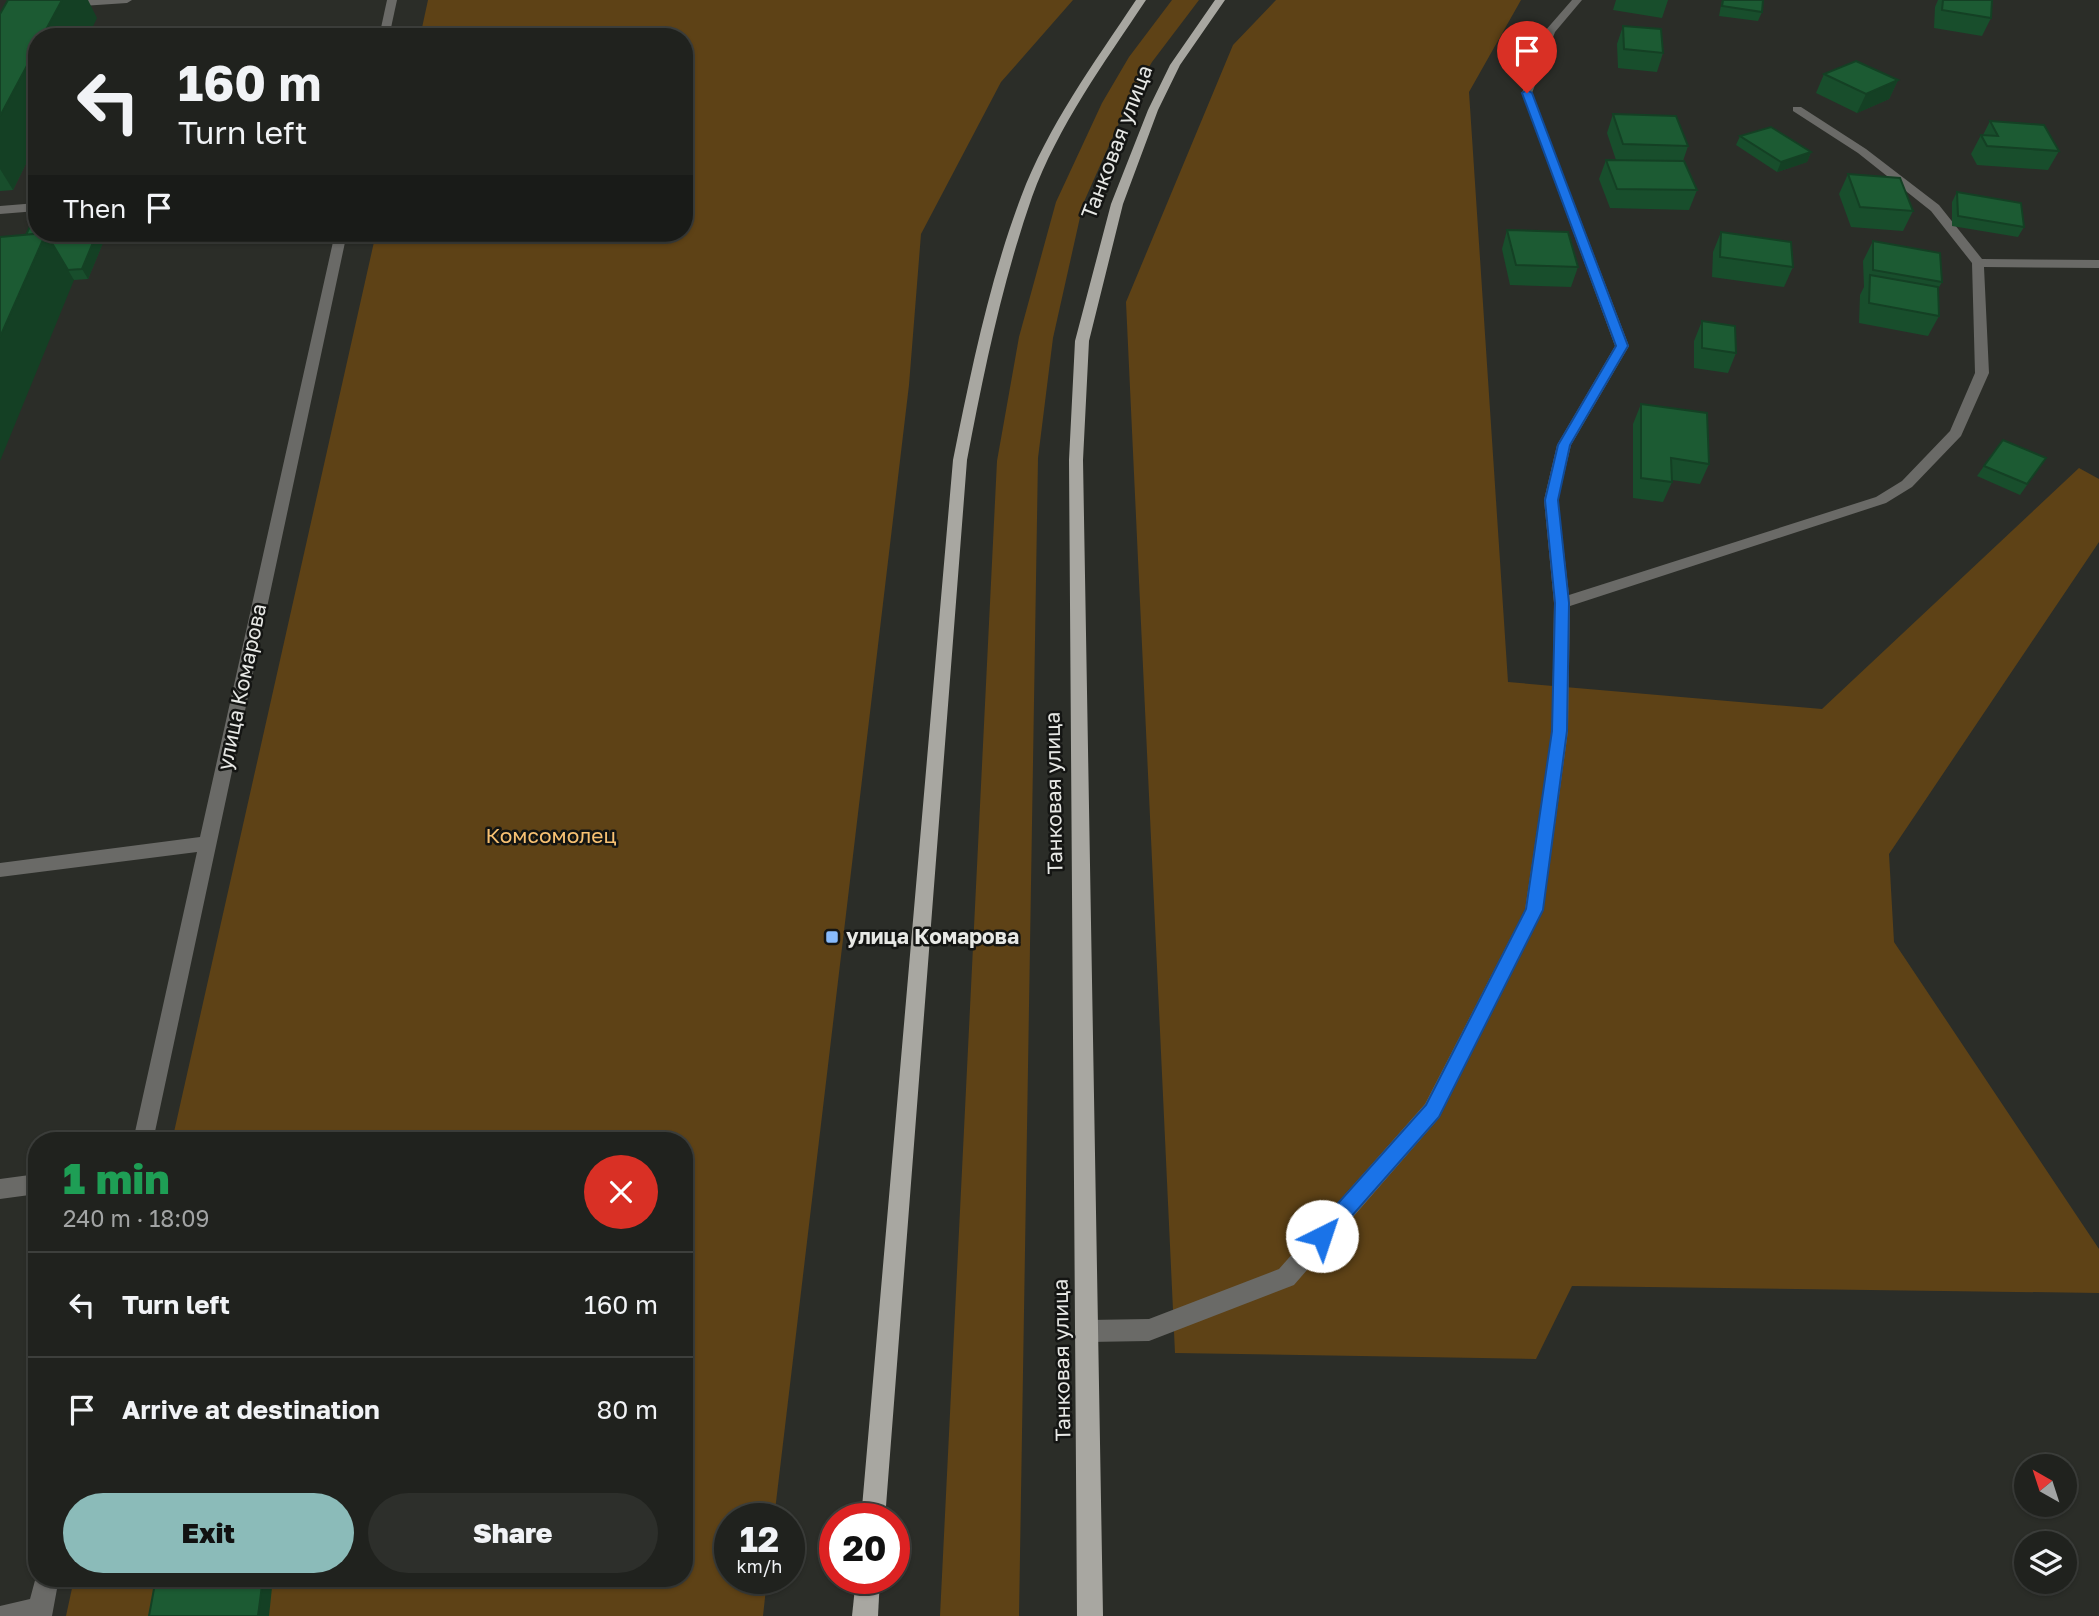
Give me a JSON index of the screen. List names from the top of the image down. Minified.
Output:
{"streets":{"main road":["Танковая улица"],"street":["улица Комарова"]},"parks":["Комсомолец"],"places":{"transit":["улица Комарова"]},"north":"top left","page":{"turn":["160 m","Turn left"],"then":"Then","heading":["1 min","240 m · 18:09"],"list":[{"name":"Turn left","value":"160 m"},{"name":"Arrive at destination","value":"80 m"}],"buttons":["Exit","Share"],"speed":"12 km/h","limit":"20"}}
